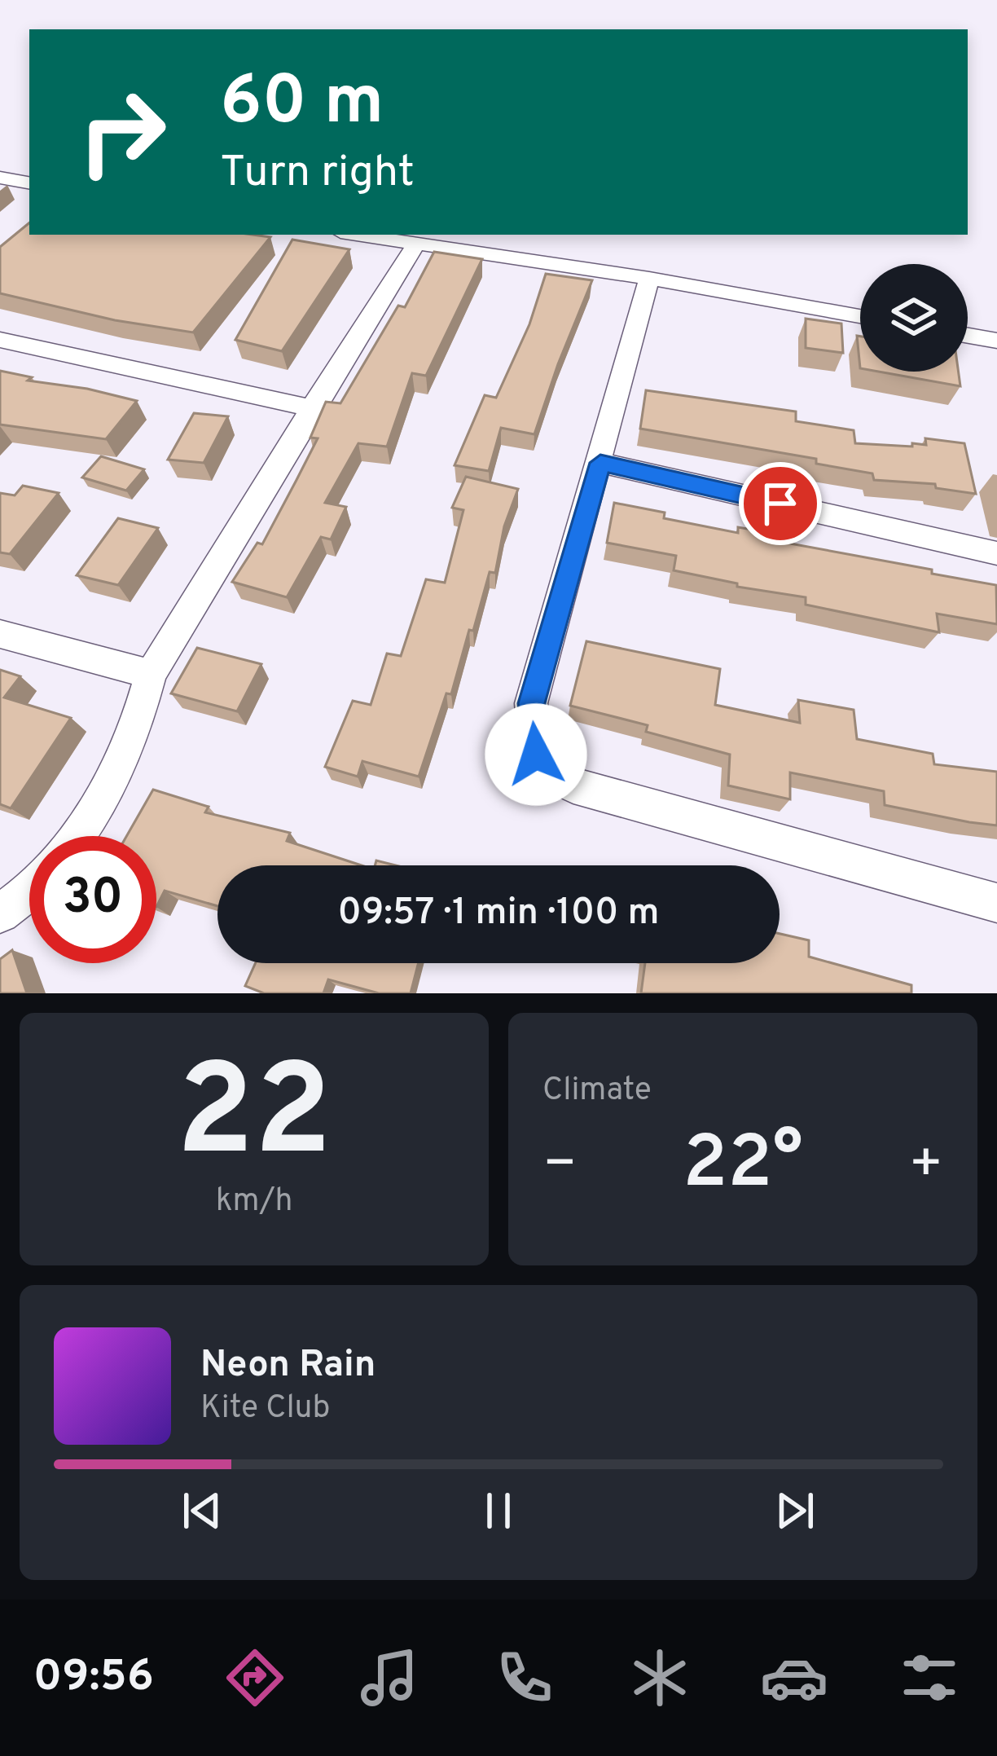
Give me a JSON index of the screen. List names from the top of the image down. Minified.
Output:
{"page":{"turn":["60 m","Turn right"],"limit":"30","trip":"09:57 · 1 min · 100 m","tile":[["22","km/h"],"Climate"],"heat":["−","22°","+"],"song":["Neon Rain","Kite Club"],"tabs":"09:56"}}
